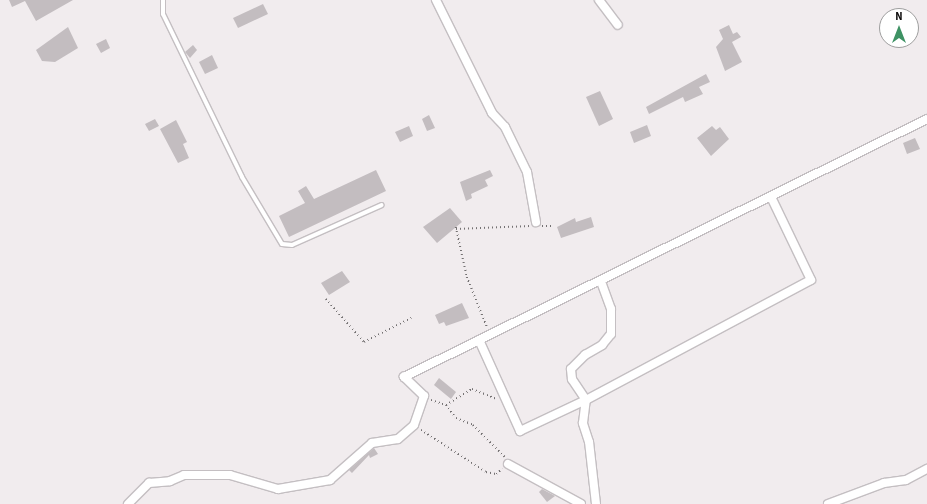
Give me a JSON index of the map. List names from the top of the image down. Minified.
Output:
{"north":"top"}
